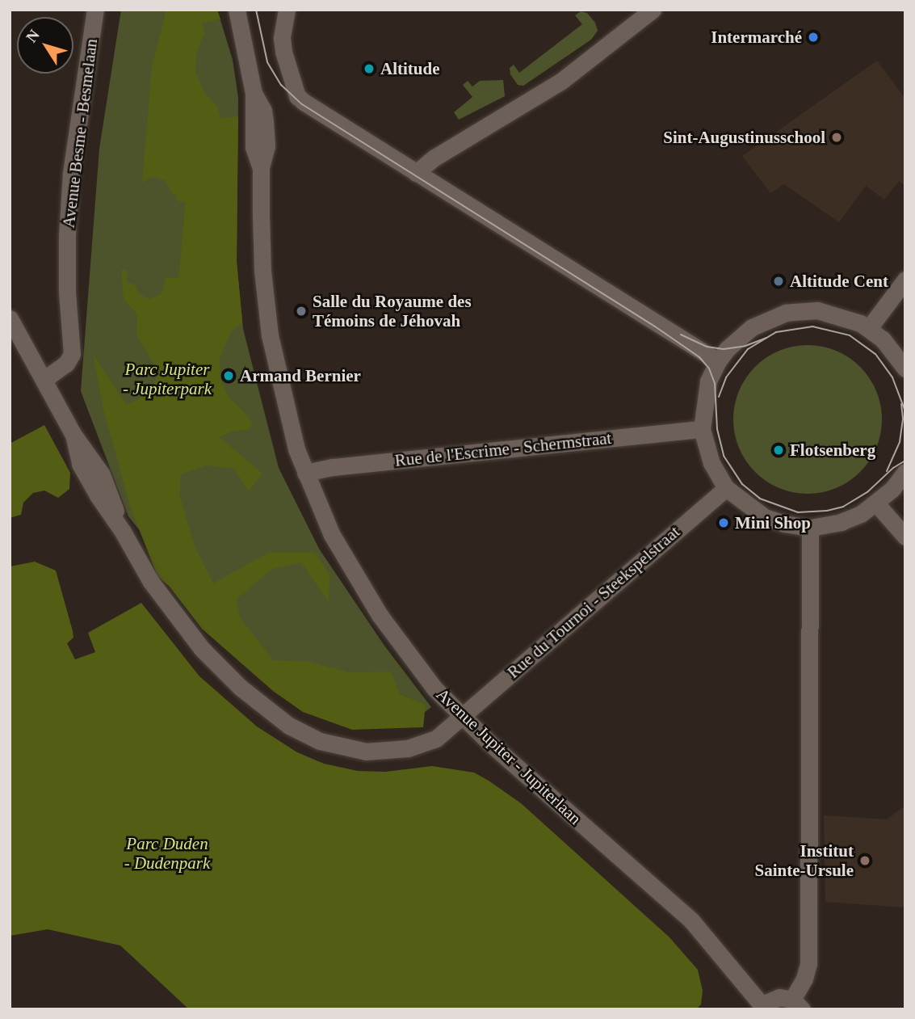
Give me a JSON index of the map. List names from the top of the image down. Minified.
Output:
{"streets":{"street":["Avenue Besme - Besmelaan","Rue de l'Escrime - Schermstraat","Rue du Tournoi - Steekspelstraat","Avenue Jupiter - Jupiterlaan"]},"crossings":[["Avenue Besme - Besmelaan","Rue du Tournoi - Steekspelstraat"],["Rue de l'Escrime - Schermstraat","Avenue Jupiter - Jupiterlaan"],["Rue du Tournoi - Steekspelstraat","Avenue Jupiter - Jupiterlaan"]],"parks":["Parc Jupiter - Jupiterpark","Parc Duden - Dudenpark"],"places":["Intermarché","Altitude","Sint-Augustinusschool","Altitude Cent","Salle du Royaume des Témoins de Jéhovah","Armand Bernier","Flotsenberg","Mini Shop","Institut Sainte-Ursule"],"north":"top left"}
